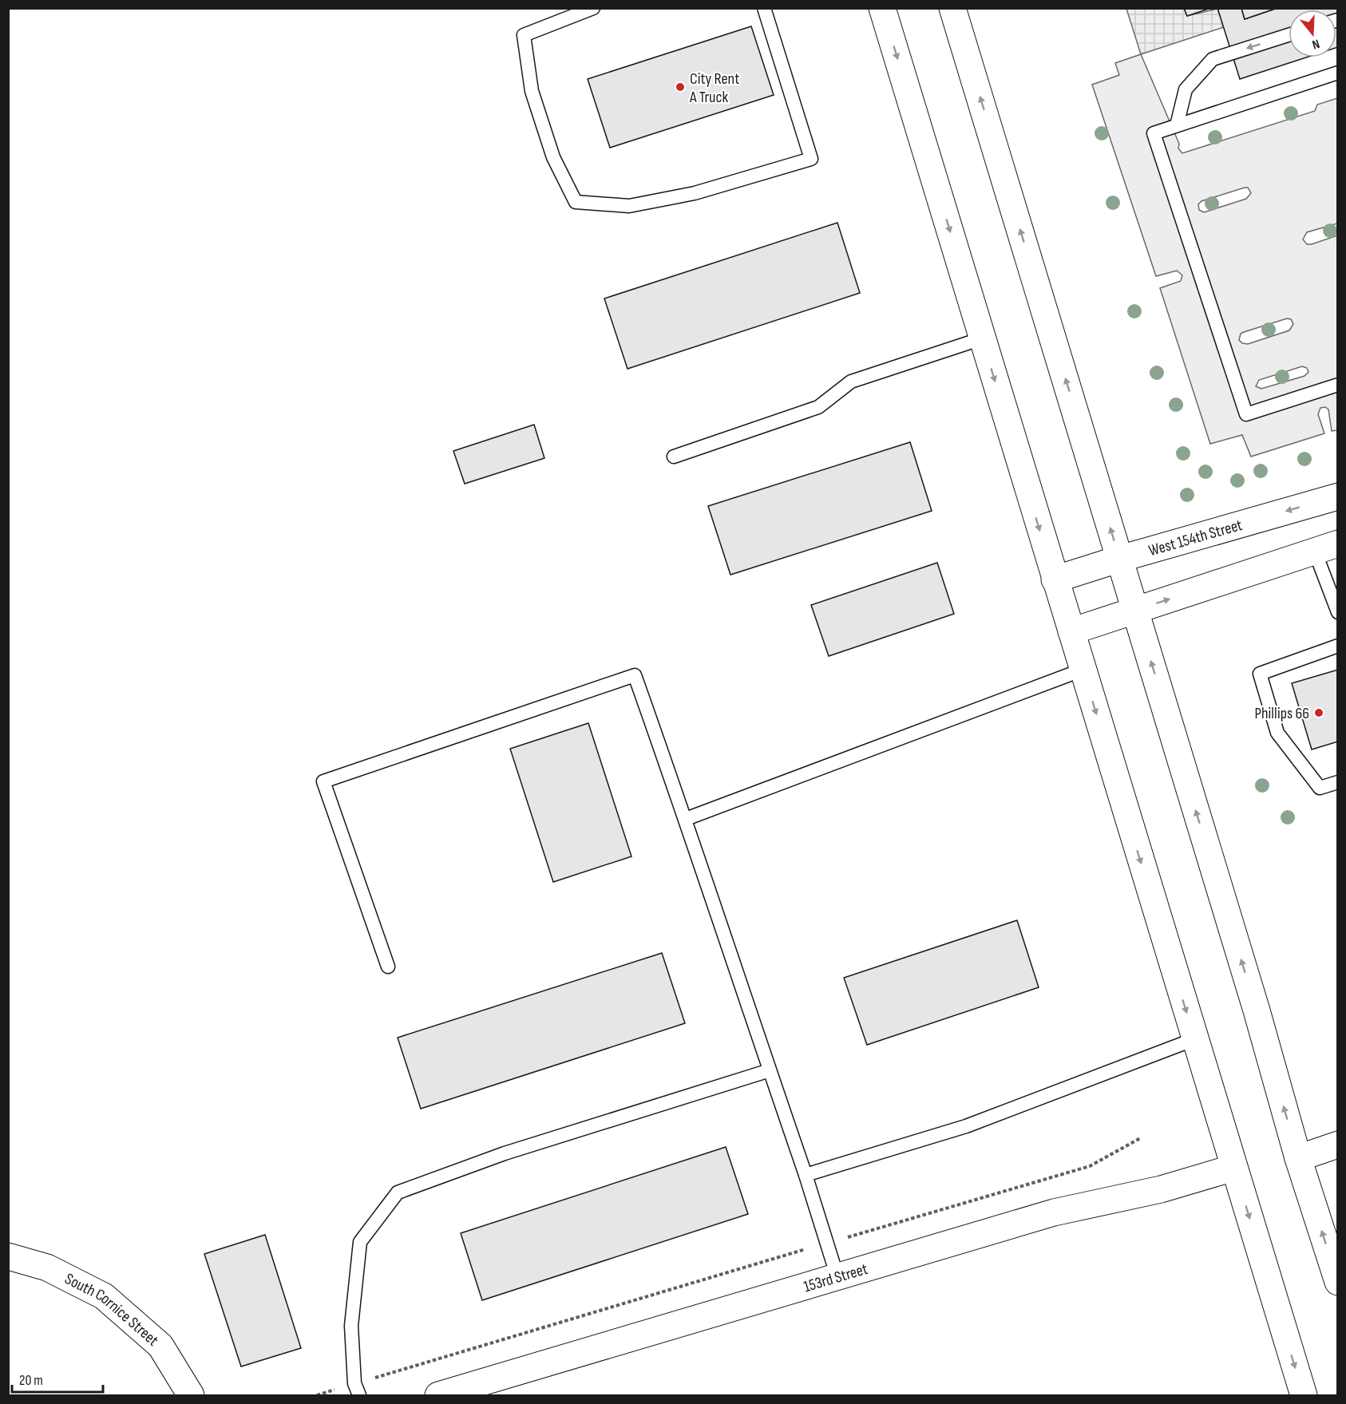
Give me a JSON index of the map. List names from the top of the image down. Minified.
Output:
{"streets":{"main road":["West 154th Street","153rd Street","South Cornice Street"]},"places":["City Rent A Truck","Phillips 66"],"scale_bar":"20 m","north":"bottom"}
